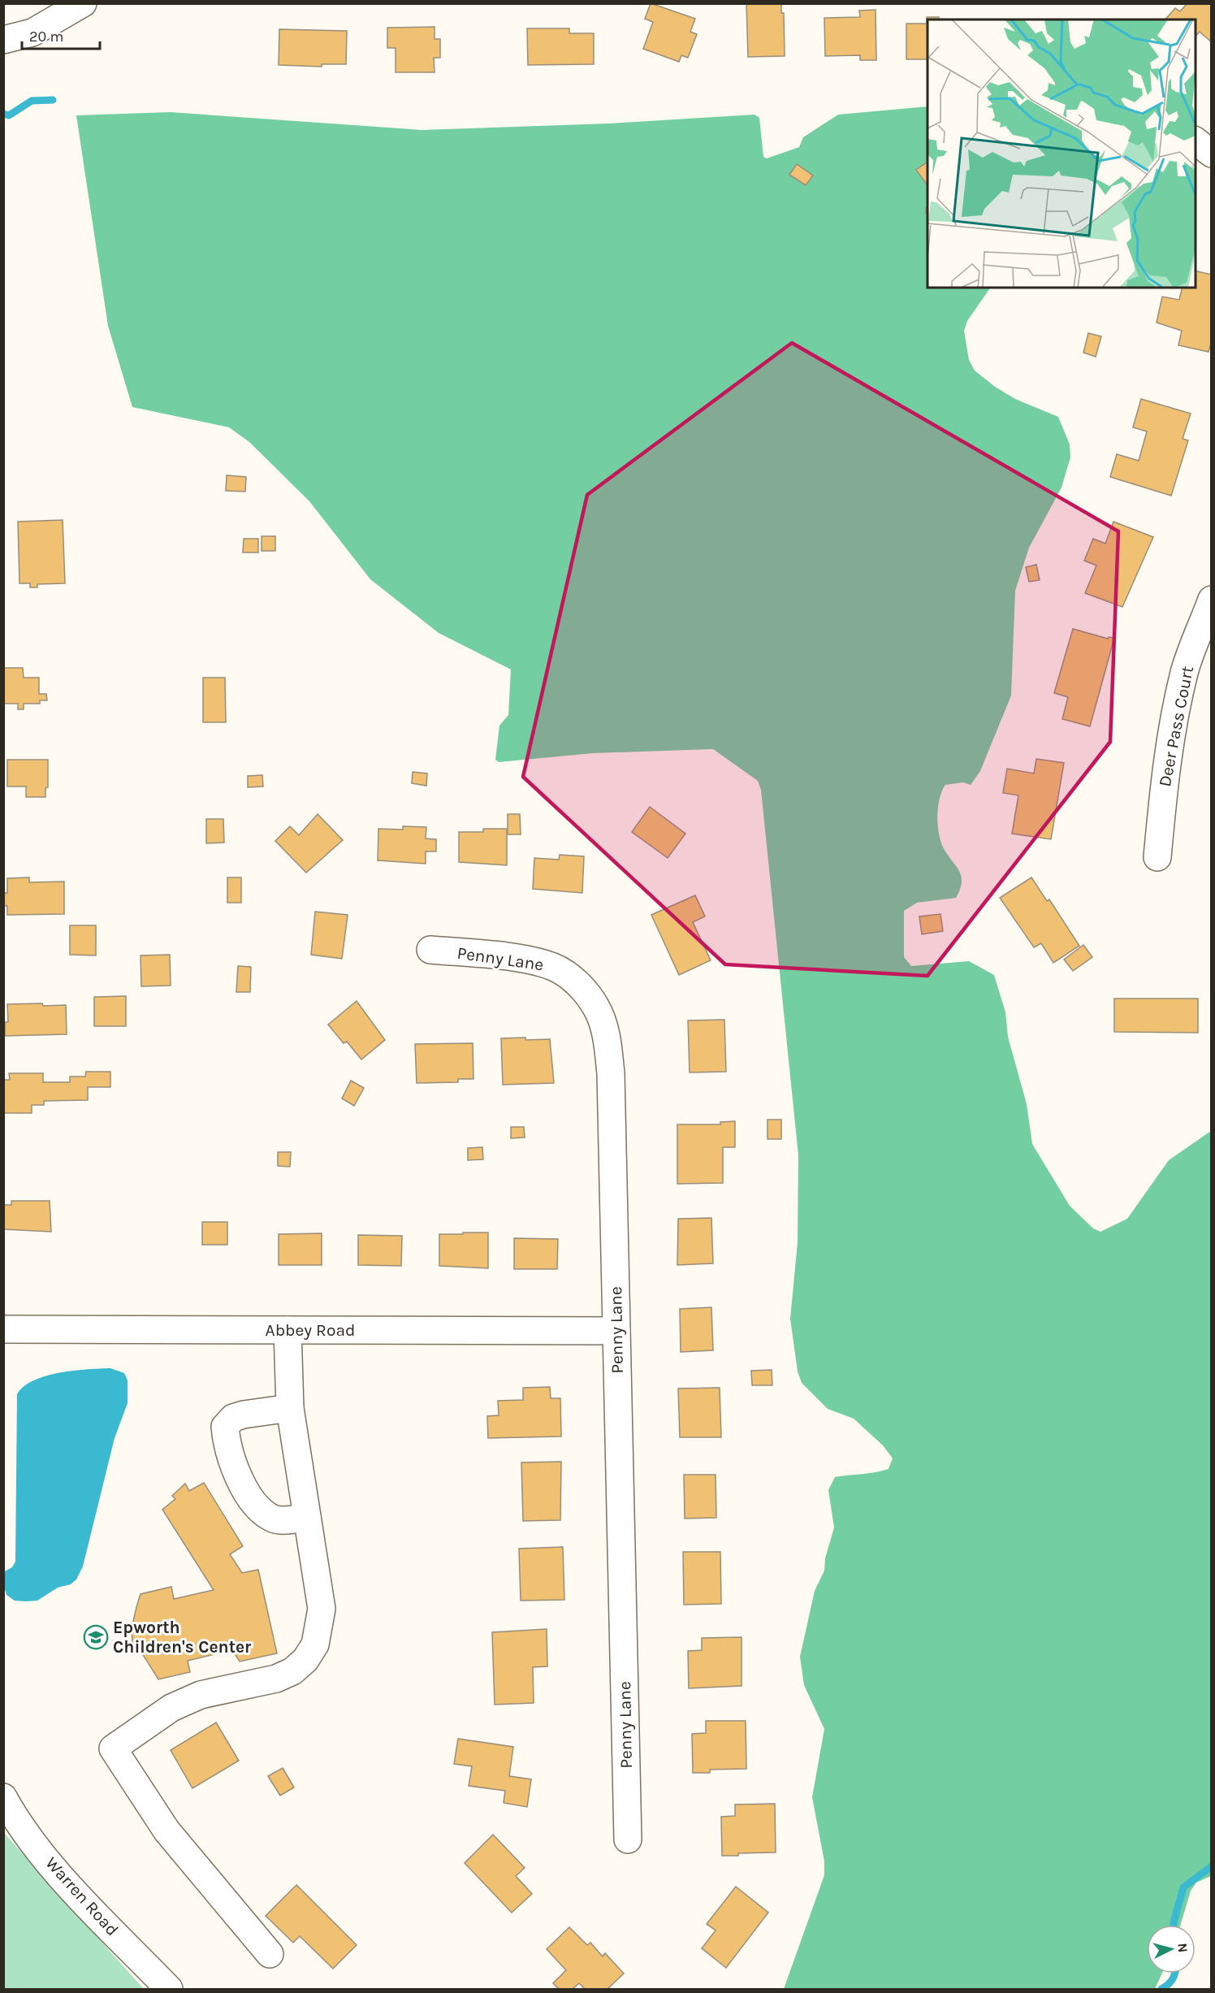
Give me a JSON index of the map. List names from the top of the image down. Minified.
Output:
{"streets":{"street":["Deer Pass Court","Penny Lane","Abbey Road","Warren Road"]},"crossings":[["Penny Lane","Abbey Road"]],"places":{"school or university":["Epworth Children's Center"]},"scale_bar":"20 m","north":"right"}
